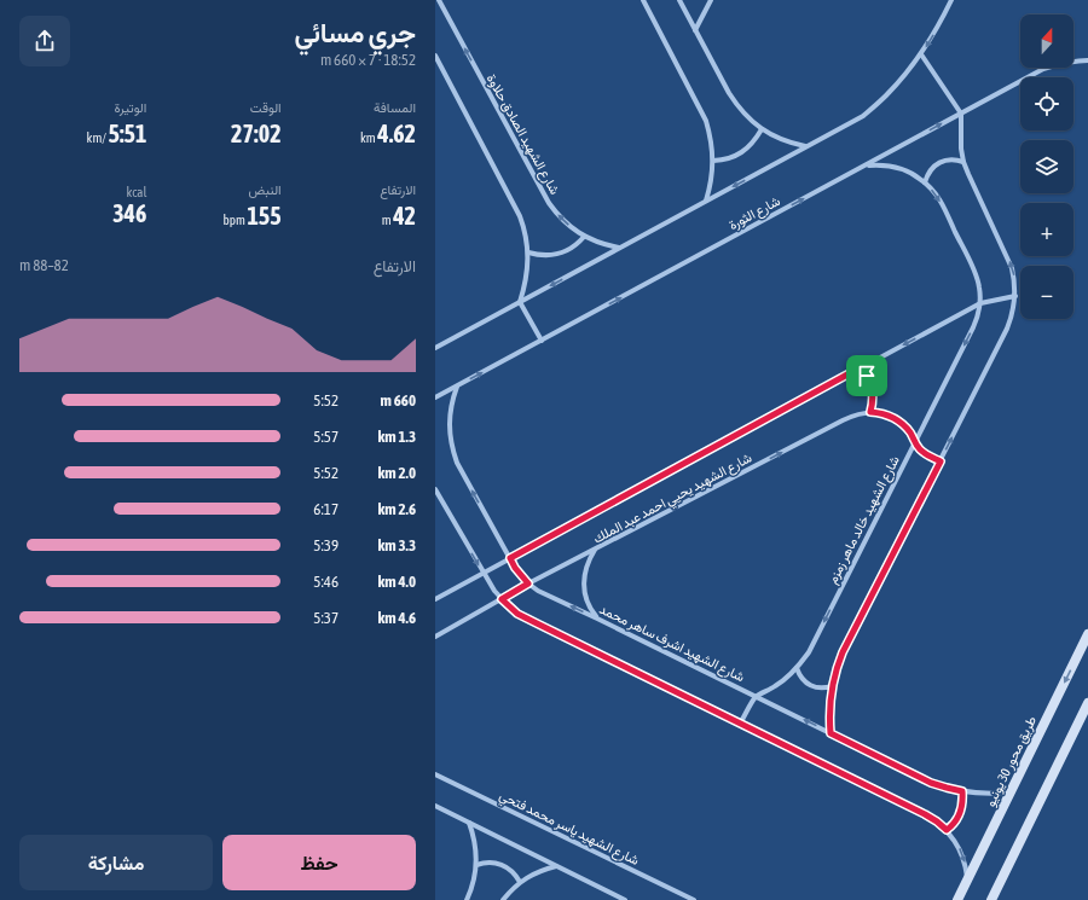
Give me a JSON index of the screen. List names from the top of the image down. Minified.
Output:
{"streets":{"street":["شارع الشهيد الصادق حلاوة","شارع الثورة","شارع الشهيد يحيي احمد عبد الملك","شارع الشهيد خالد ماهر زمزم","شارع الشهيد اشرف ساهر محمد","طريق محور 30 يونيو","شارع الشهيد ياسر محمد فتحي"]},"crossings":[["شارع الثورة","شارع الشهيد خالد ماهر زمزم"],["شارع الثورة","شارع الشهيد اشرف ساهر محمد"],["شارع الشهيد يحيي احمد عبد الملك","شارع الشهيد خالد ماهر زمزم"],["شارع الشهيد يحيي احمد عبد الملك","شارع الشهيد اشرف ساهر محمد"],["شارع الشهيد خالد ماهر زمزم","شارع الشهيد اشرف ساهر محمد"],["شارع الشهيد اشرف ساهر محمد","طريق محور 30 يونيو"]],"one_way":["شارع الثورة"],"north":"top","page":{"heading":["جري مسائي","18:52 · 7 × 660 m"],"map_buttons":["+","−"],"stats":[["المسافة","4.62 km"],["الوقت","27:02"],["الوتيرة","5:51 /km"],["الارتفاع","42 m"],["النبض","155 bpm"],["kcal","346"]],"chart":["الارتفاع","82–88 m"],"list":[{"name":"660 m","note":"5:52"},{"name":"1.3 km","note":"5:57"},{"name":"2.0 km","note":"5:52"},{"name":"2.6 km","note":"6:17"},{"name":"3.3 km","note":"5:39"},{"name":"4.0 km","note":"5:46"},{"name":"4.6 km","note":"5:37"}],"buttons":["حفظ","مشاركة"]}}
